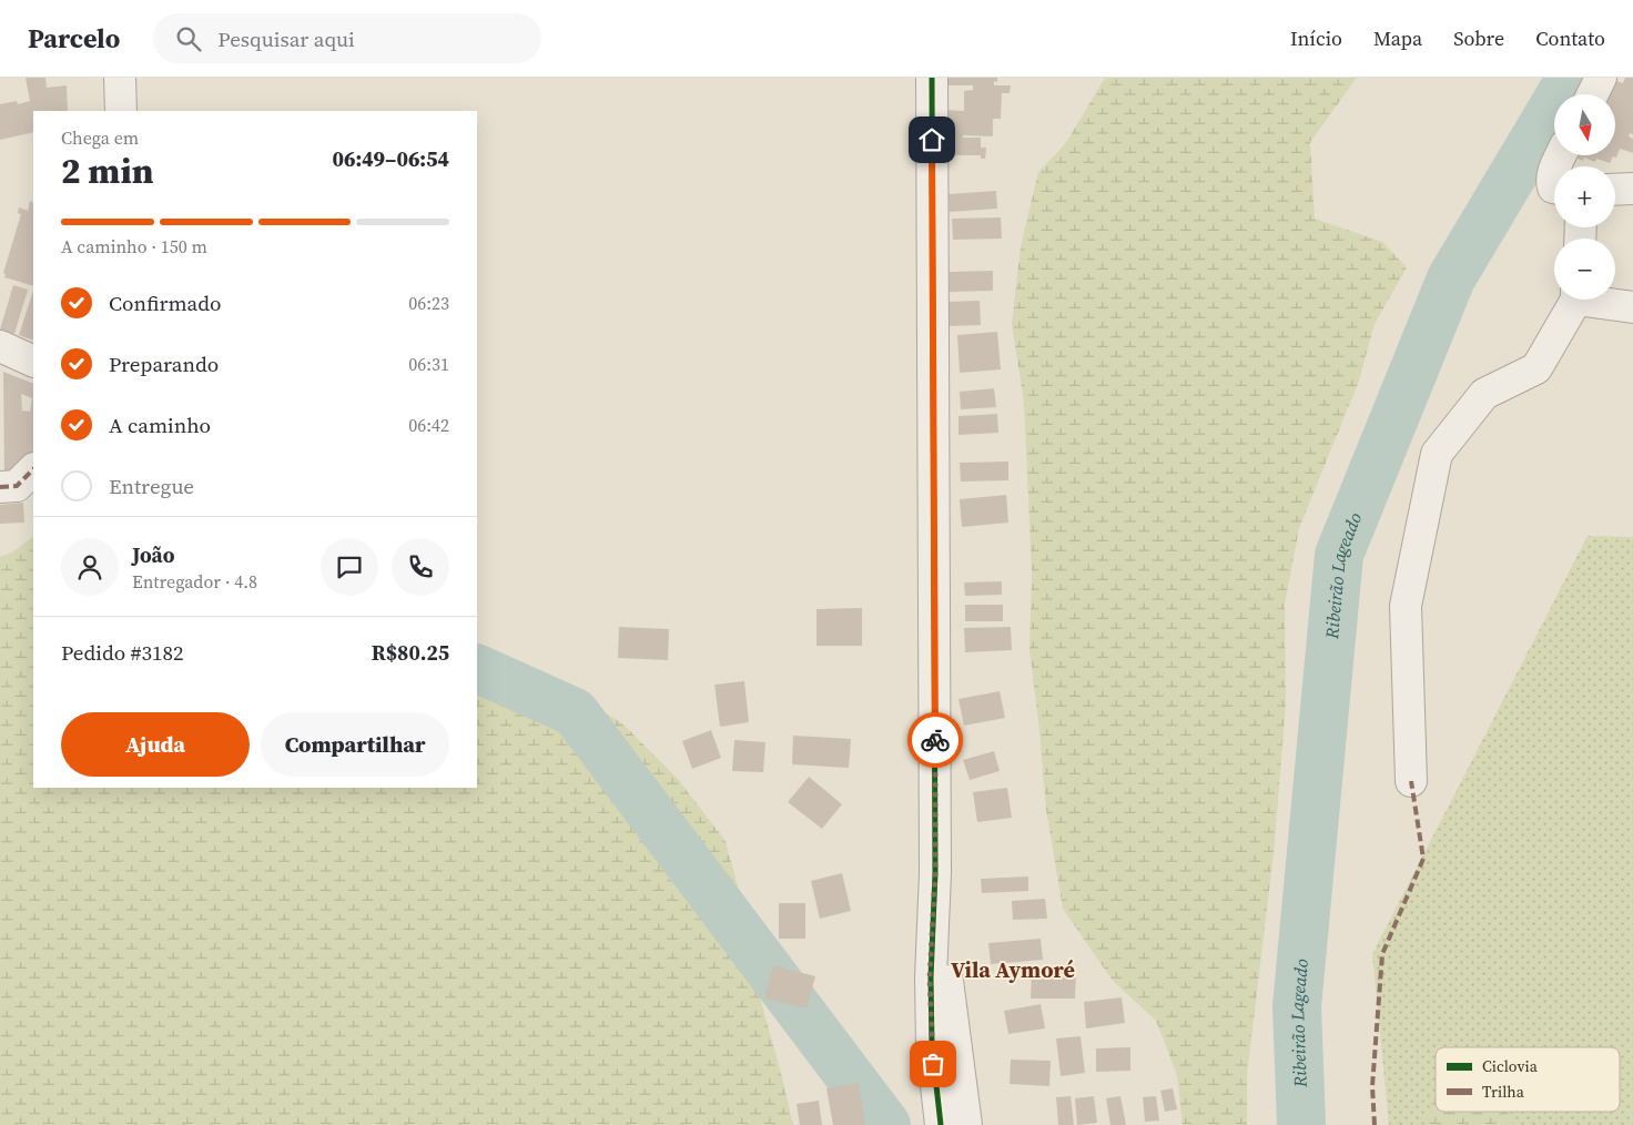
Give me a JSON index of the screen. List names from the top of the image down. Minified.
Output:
{"districts":["Vila Aymoré"],"water":["Ribeirão Lageado"],"legend":["Ciclovia","Trilha"],"north":"bottom","page":{"header":"Parcelo","search":"Pesquisar aqui","nav":["Início","Mapa","Sobre","Contato"],"map_buttons":["+","−"],"heading":["2 min","Chega em","06:49–06:54"],"panel":["João","Entregador · 4.8","Pedido #3182","R$80.25"],"bar":"A caminho · 150 m","list":[["Confirmado","06:23"],["Preparando","06:31"],["A caminho","06:42"],"Entregue"],"buttons":["Ajuda","Compartilhar"]}}
